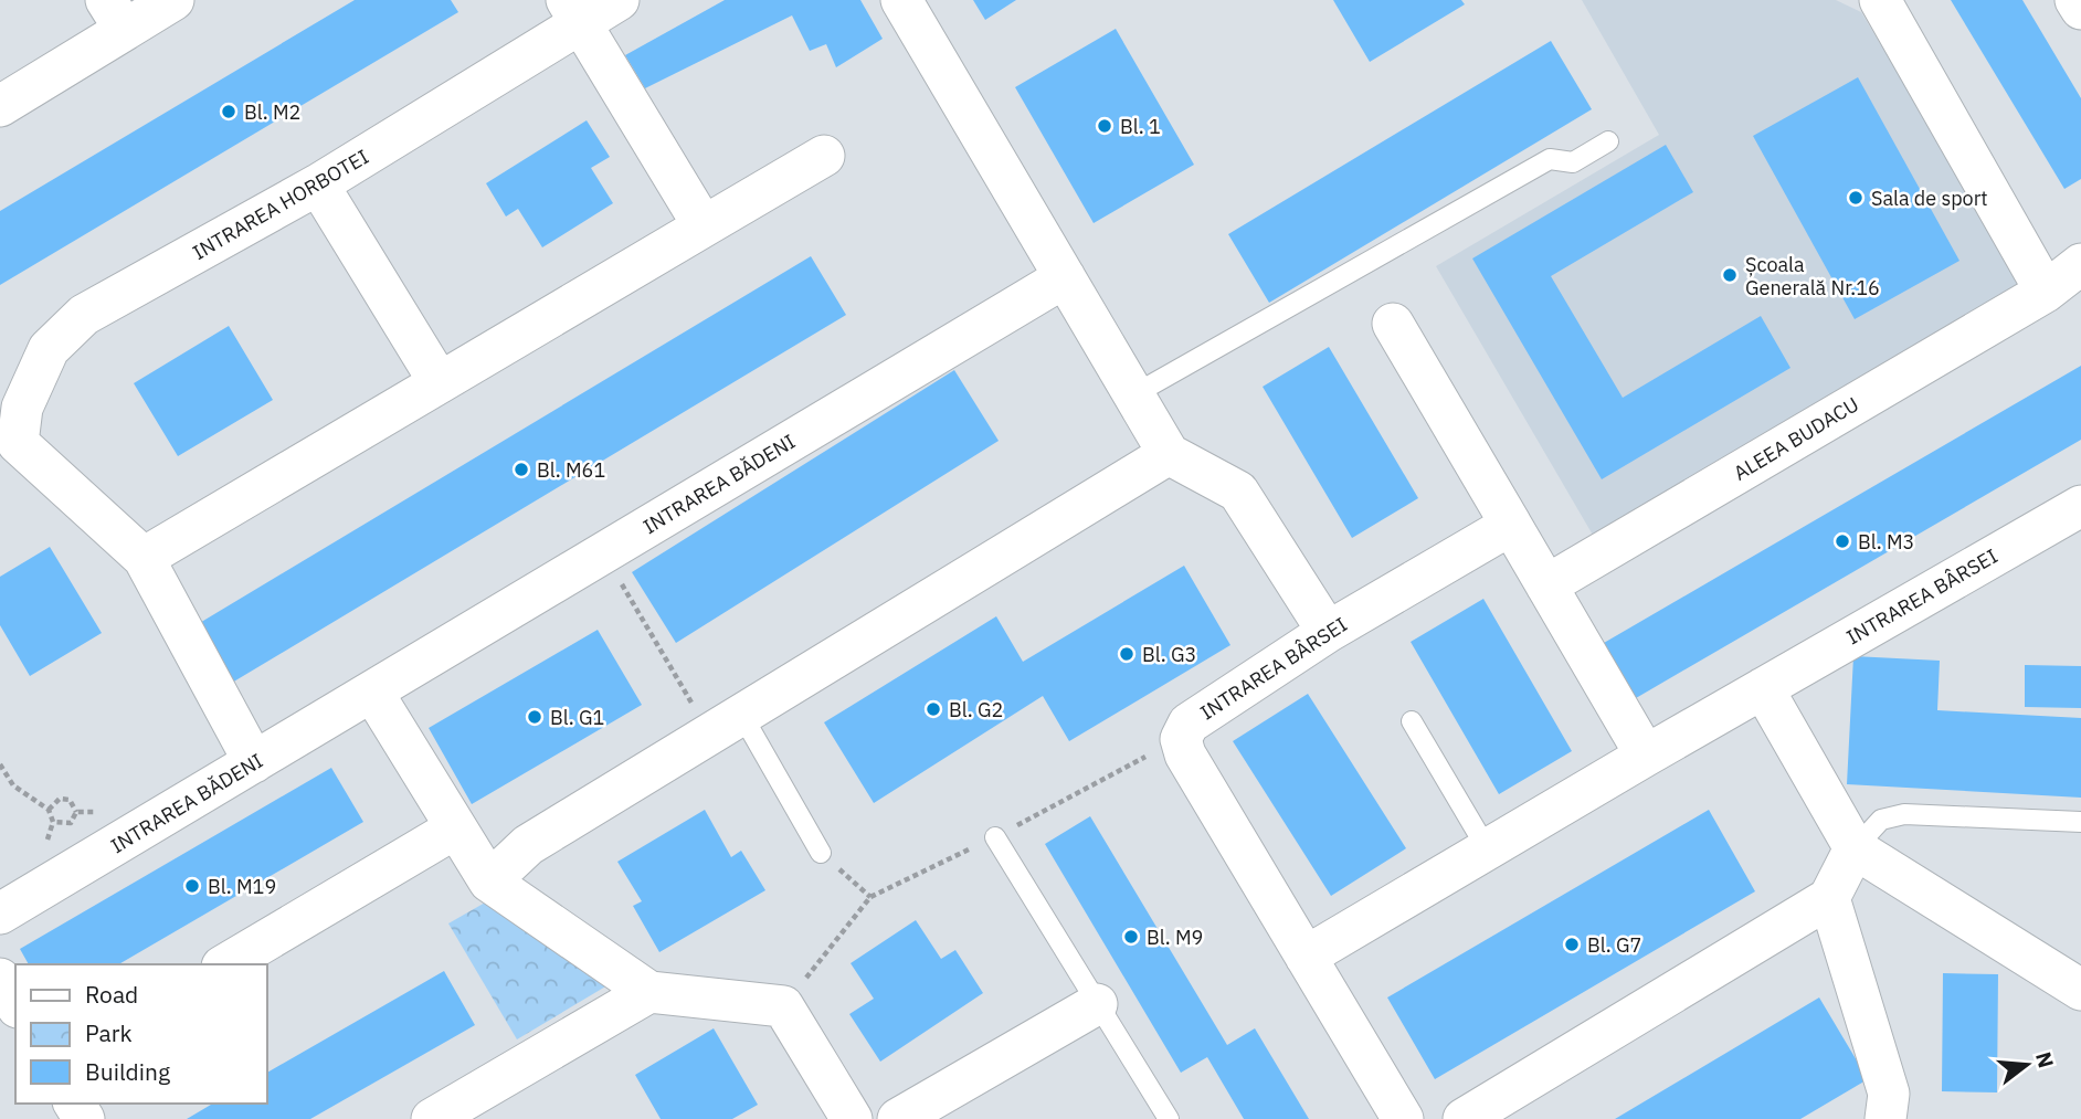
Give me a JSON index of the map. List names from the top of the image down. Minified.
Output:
{"streets":{"street":["INTRAREA HORBOTEI","ALEEA BUDACU","INTRAREA BĂDENI","INTRAREA BÂRSEI"]},"places":["Bl. M2","Bl. 1","Sala de sport","Școala Generală Nr.16","Bl. M61","Bl. M3","Bl. G3","Bl. G2","Bl. G1","Bl. M19","Bl. M9","Bl. G7"],"legend":["Road","Park","Building"],"north":"right"}
